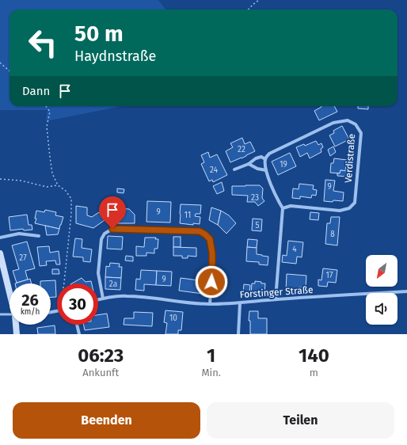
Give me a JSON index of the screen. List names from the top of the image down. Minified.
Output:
{"streets":{"street":["Verdistraße","Forstinger Straße"]},"house_numbers":["22","19","24","9","23","9","11","5","8","4","27","17","9","2a","10"],"north":"bottom left","page":{"turn":["50 m","Haydnstraße"],"then":"Dann","speed":"26 km/h","limit":"30","eta":["06:23","Ankunft","1","Min.","140","m"],"buttons":["Beenden","Teilen"]}}
